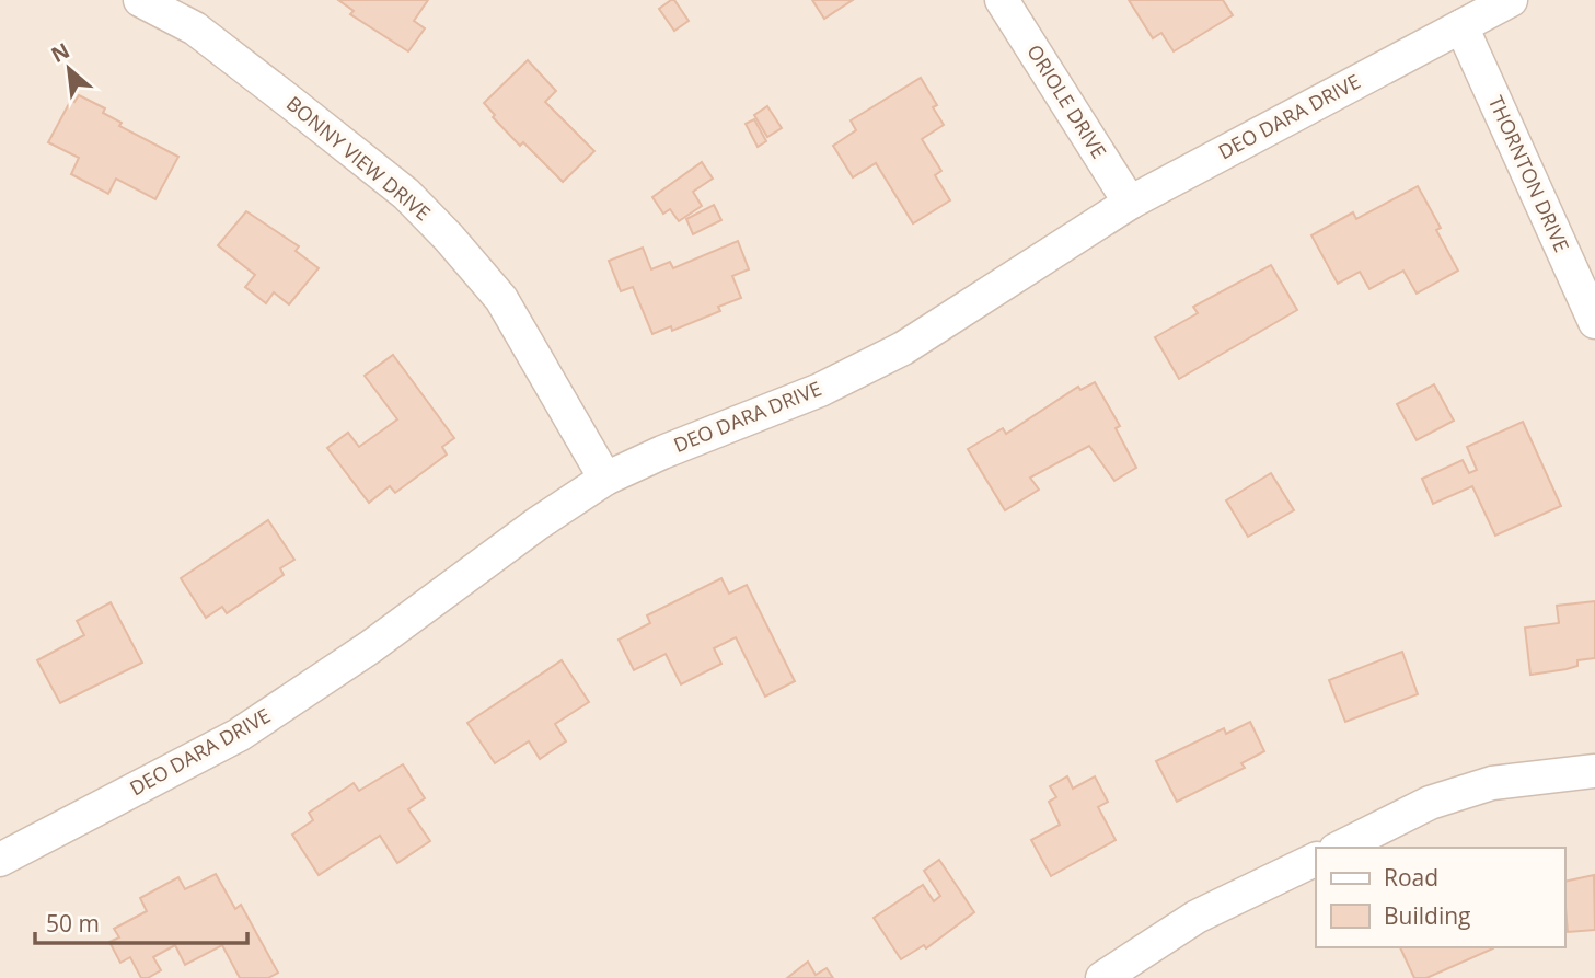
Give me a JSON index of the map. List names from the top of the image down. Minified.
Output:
{"streets":{"street":["ORIOLE DRIVE","DEO DARA DRIVE","BONNY VIEW DRIVE","THORNTON DRIVE"]},"crossings":[["ORIOLE DRIVE","DEO DARA DRIVE"],["DEO DARA DRIVE","BONNY VIEW DRIVE"],["DEO DARA DRIVE","THORNTON DRIVE"]],"legend":["Road","Building"],"scale_bar":"50 m","north":"top left"}
